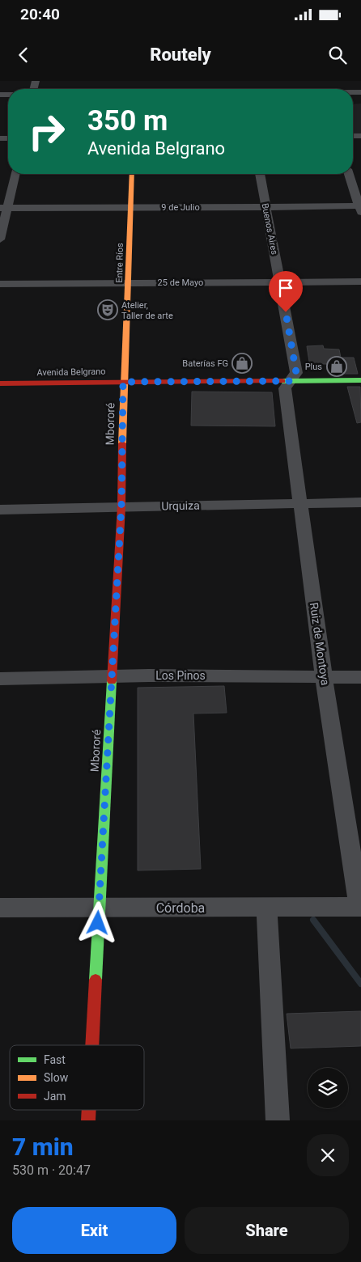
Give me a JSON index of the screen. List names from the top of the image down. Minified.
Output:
{"streets":{"street":["9 de Julio","Buenos Aires","Entre Ríos","25 de Mayo","Avenida Belgrano","Mbororé","Urquiza","Ruiz de Montoya","Los Pinos","Córdoba"]},"crossings":[["9 de Julio","Buenos Aires"],["9 de Julio","Entre Ríos"],["Buenos Aires","25 de Mayo"],["Buenos Aires","Avenida Belgrano"],["Buenos Aires","Ruiz de Montoya"],["Entre Ríos","25 de Mayo"],["Entre Ríos","Avenida Belgrano"],["Entre Ríos","Mbororé"],["Avenida Belgrano","Mbororé"],["Avenida Belgrano","Ruiz de Montoya"],["Mbororé","Urquiza"],["Mbororé","Los Pinos"],["Mbororé","Córdoba"],["Urquiza","Ruiz de Montoya"],["Ruiz de Montoya","Los Pinos"],["Ruiz de Montoya","Córdoba"]],"places":{"theatre":["Atelier, Taller de arte"],"shop":["Baterías FG","Plus"]},"legend":["Fast","Slow","Jam"],"page":{"status":"20:40","header":"Routely","turn":["350 m","Avenida Belgrano"],"heading":["7 min","530 m · 20:47"],"buttons":["Exit","Share"]}}
